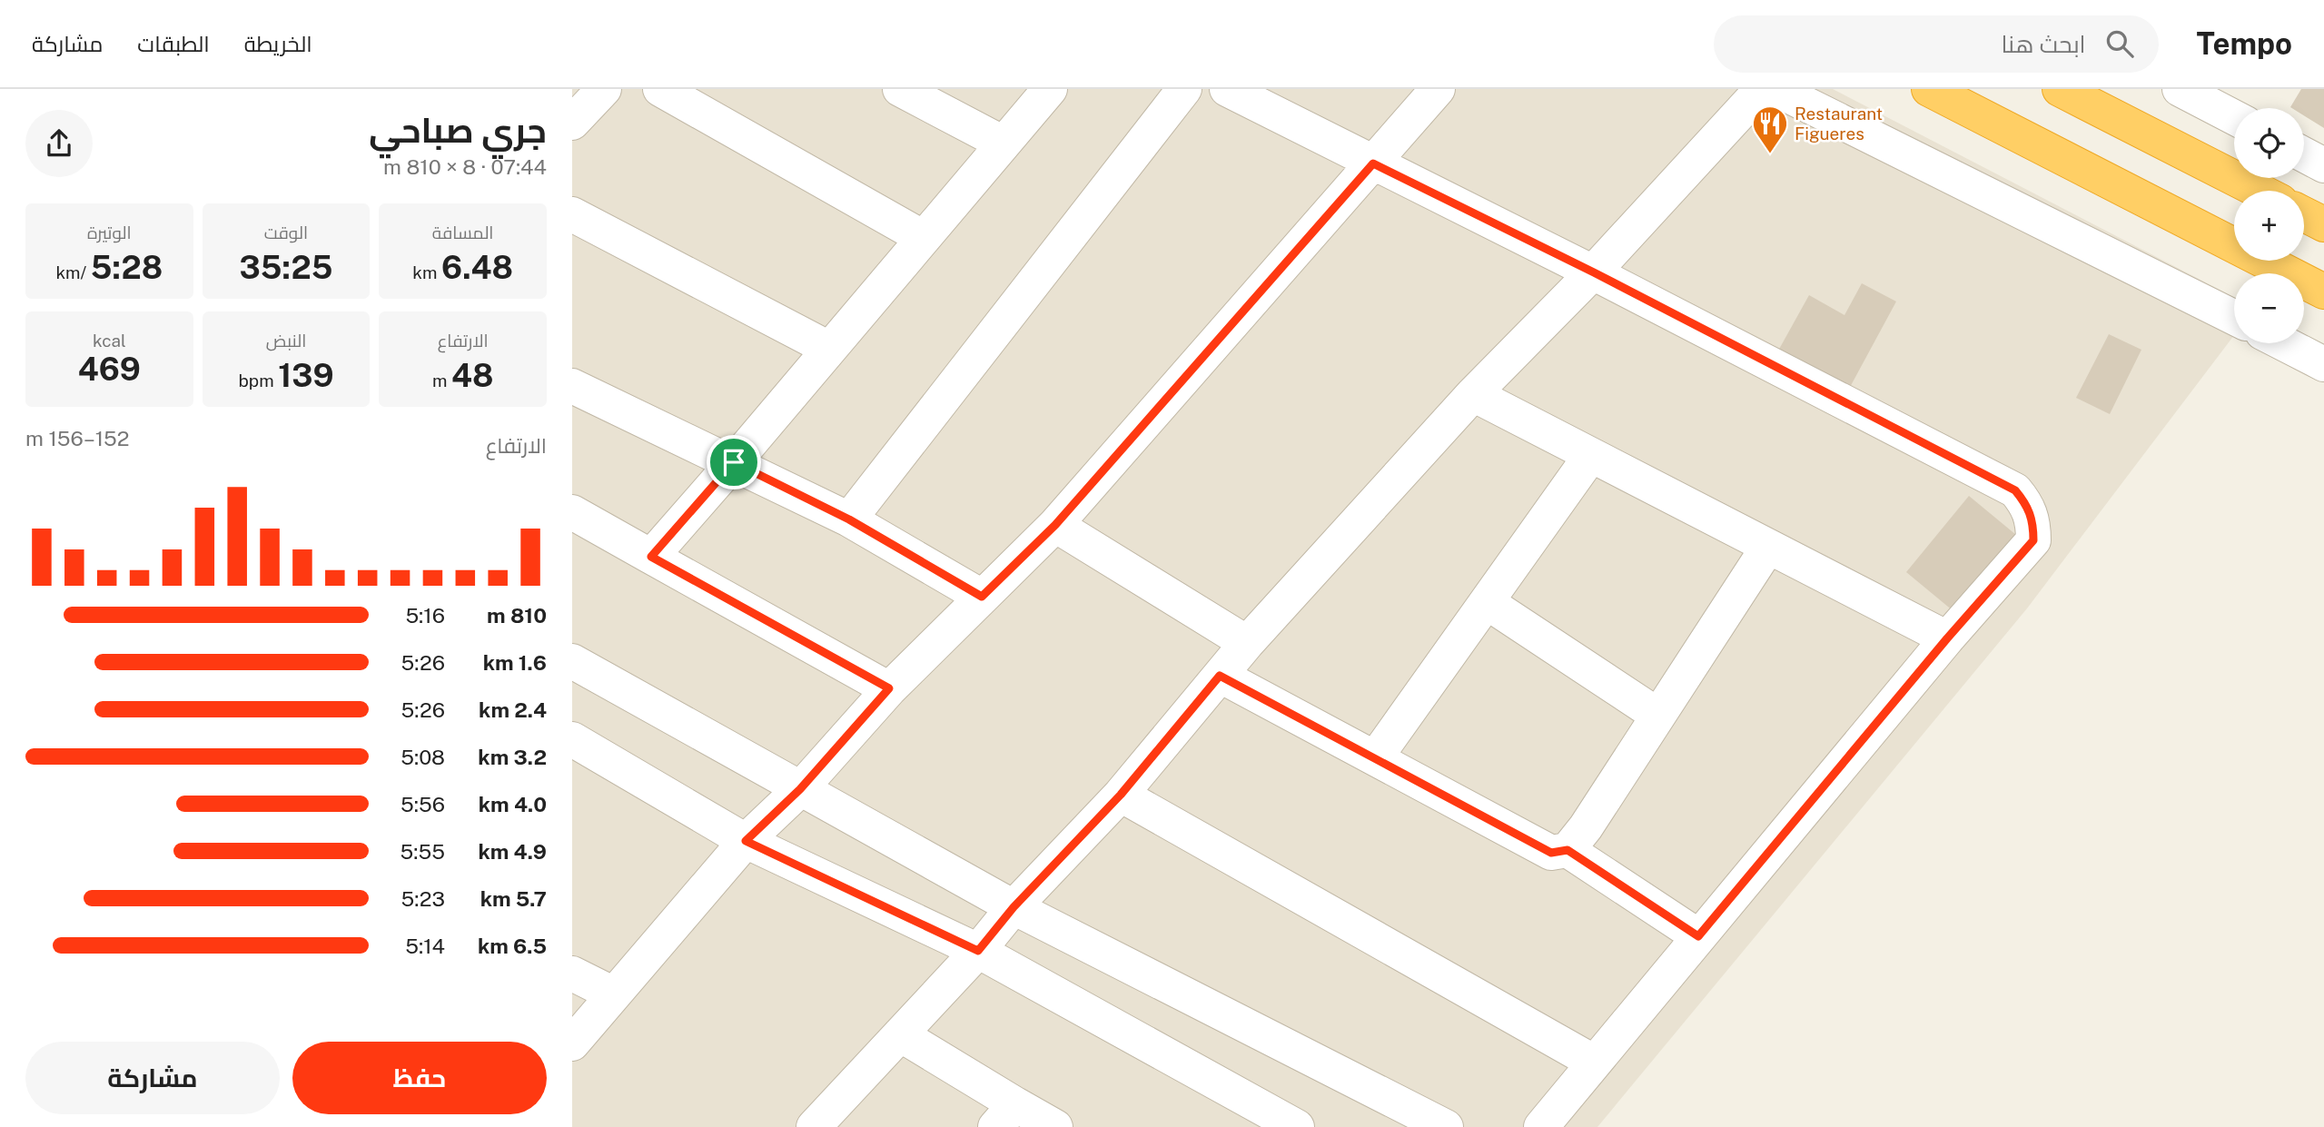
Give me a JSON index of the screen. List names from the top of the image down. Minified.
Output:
{"places":{"restaurant":["Restaurant Figueres"]},"page":{"header":"Tempo","search":"ابحث هنا","nav":["الخريطة","الطبقات","مشاركة"],"heading":["جري صباحي","07:44 · 8 × 810 m"],"map_buttons":["+","−"],"stats":[["المسافة","6.48 km"],["الوقت","35:25"],["الوتيرة","5:28 /km"],["الارتفاع","48 m"],["النبض","139 bpm"],["kcal","469"]],"chart":["الارتفاع","152–156 m"],"list":[{"name":"810 m","note":"5:16"},{"name":"1.6 km","note":"5:26"},{"name":"2.4 km","note":"5:26"},{"name":"3.2 km","note":"5:08"},{"name":"4.0 km","note":"5:56"},{"name":"4.9 km","note":"5:55"},{"name":"5.7 km","note":"5:23"},{"name":"6.5 km","note":"5:14"}],"buttons":["حفظ","مشاركة"]}}
